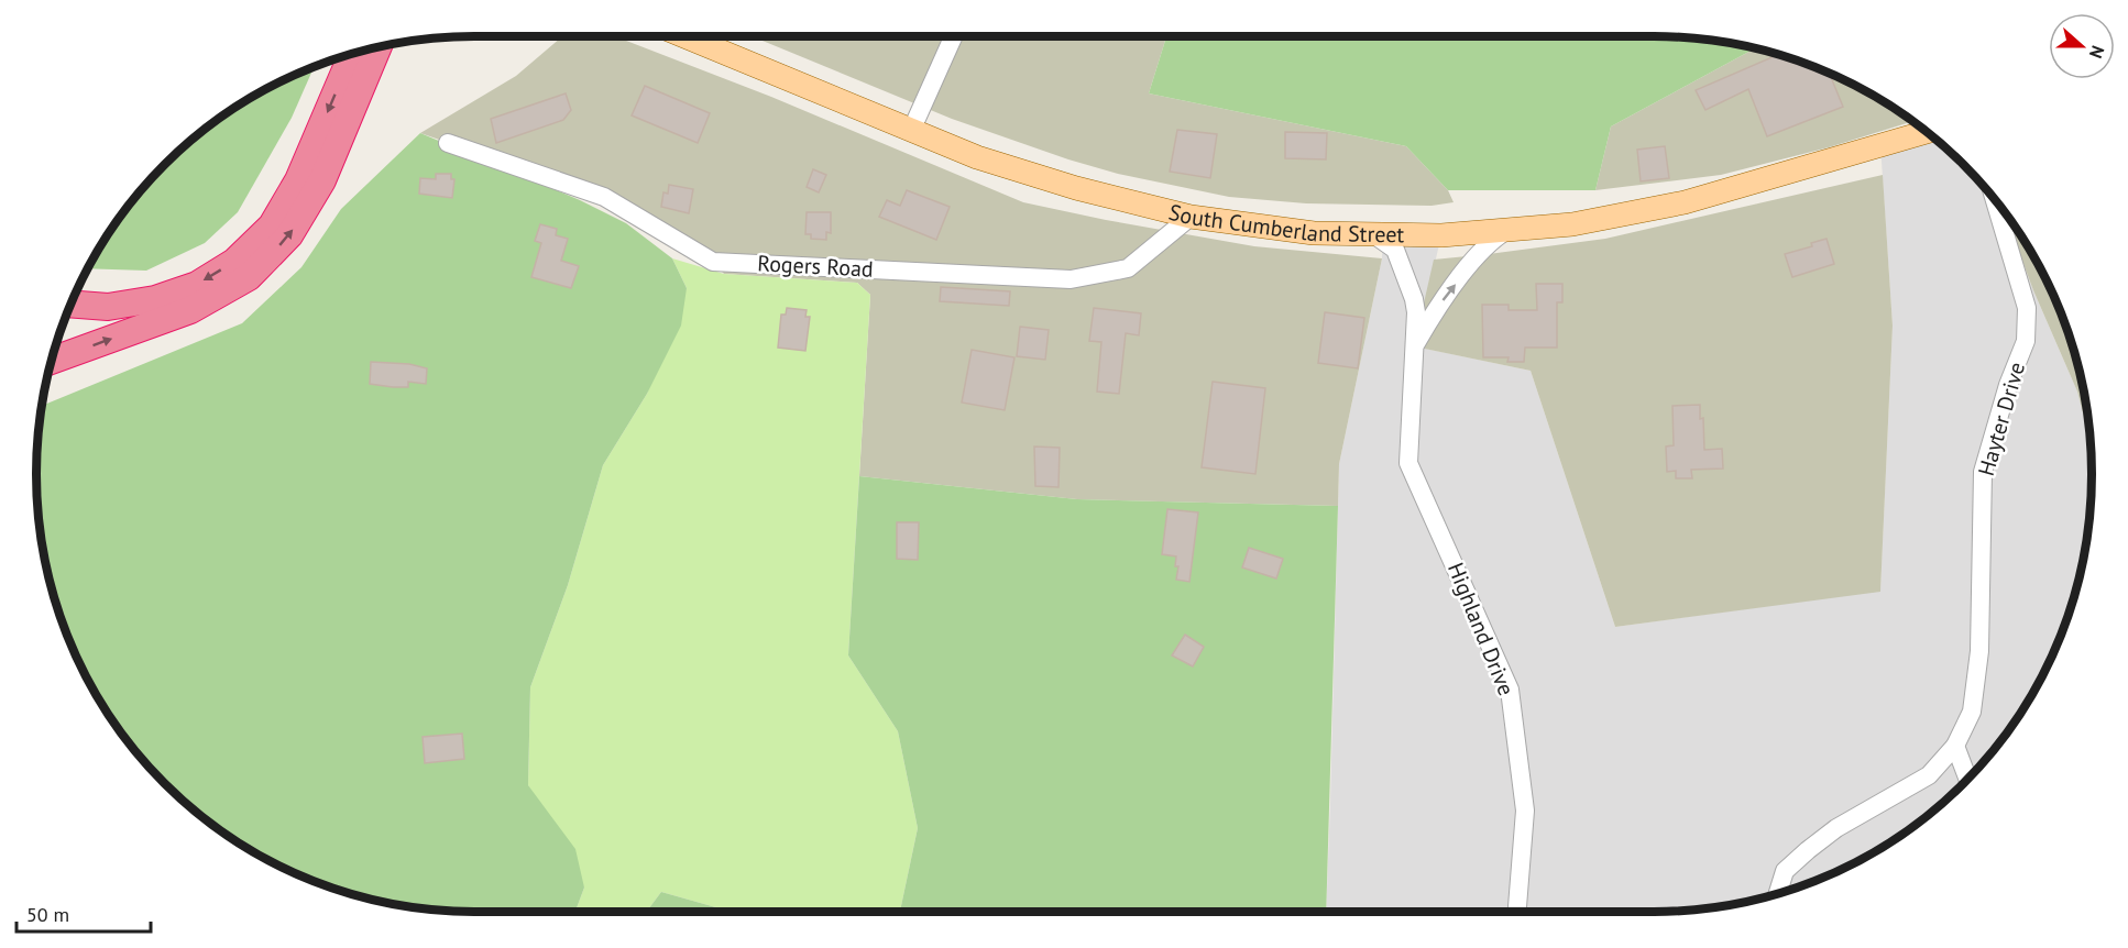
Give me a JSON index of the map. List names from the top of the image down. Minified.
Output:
{"streets":{"main road":["South Cumberland Street"],"street":["Rogers Road","Hayter Drive","Highland Drive"]},"crossings":[["South Cumberland Street","Rogers Road"],["South Cumberland Street","Highland Drive"]],"scale_bar":"50 m","north":"right"}
